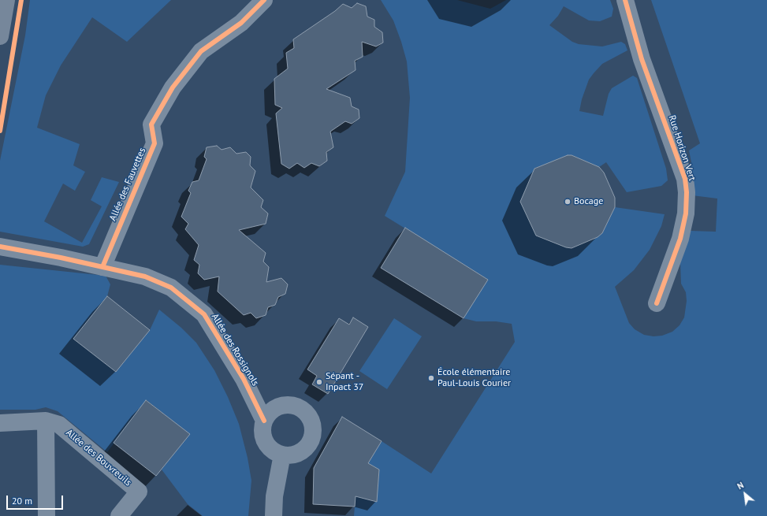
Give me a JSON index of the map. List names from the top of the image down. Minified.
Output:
{"streets":{"street":["Rue Horizon Vert","Allée des Fauvettes","Allée des Rossignols","Allée des Bouvreuils"]},"crossings":[["Allée des Fauvettes","Allée des Rossignols"]],"places":["Bocage","École élémentaire Paul-Louis Courier","Sépant - Inpact 37"],"scale_bar":"20 m","north":"top left"}
